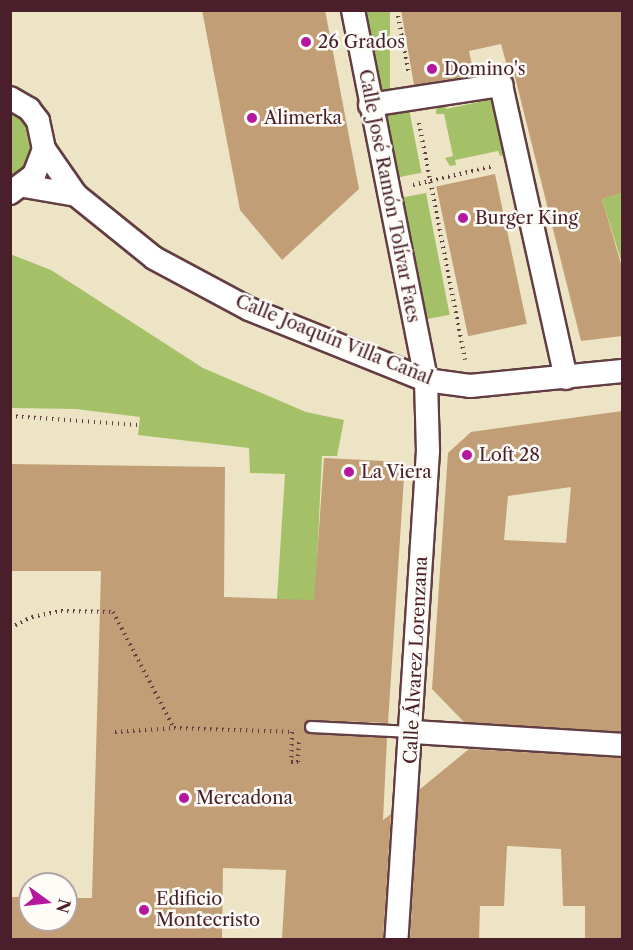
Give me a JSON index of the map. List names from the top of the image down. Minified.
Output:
{"streets":{"street":["Calle José Ramón Tolívar Faes","Calle Joaquín Villa Cañal","Calle Álvarez Lorenzana"]},"crossings":[["Calle José Ramón Tolívar Faes","Calle Joaquín Villa Cañal"],["Calle José Ramón Tolívar Faes","Calle Álvarez Lorenzana"],["Calle Joaquín Villa Cañal","Calle Álvarez Lorenzana"]],"places":["26 Grados","Domino's","Alimerka","Burger King","Loft 28","La Viera","Mercadona","Edificio Montecristo"],"north":"right"}
